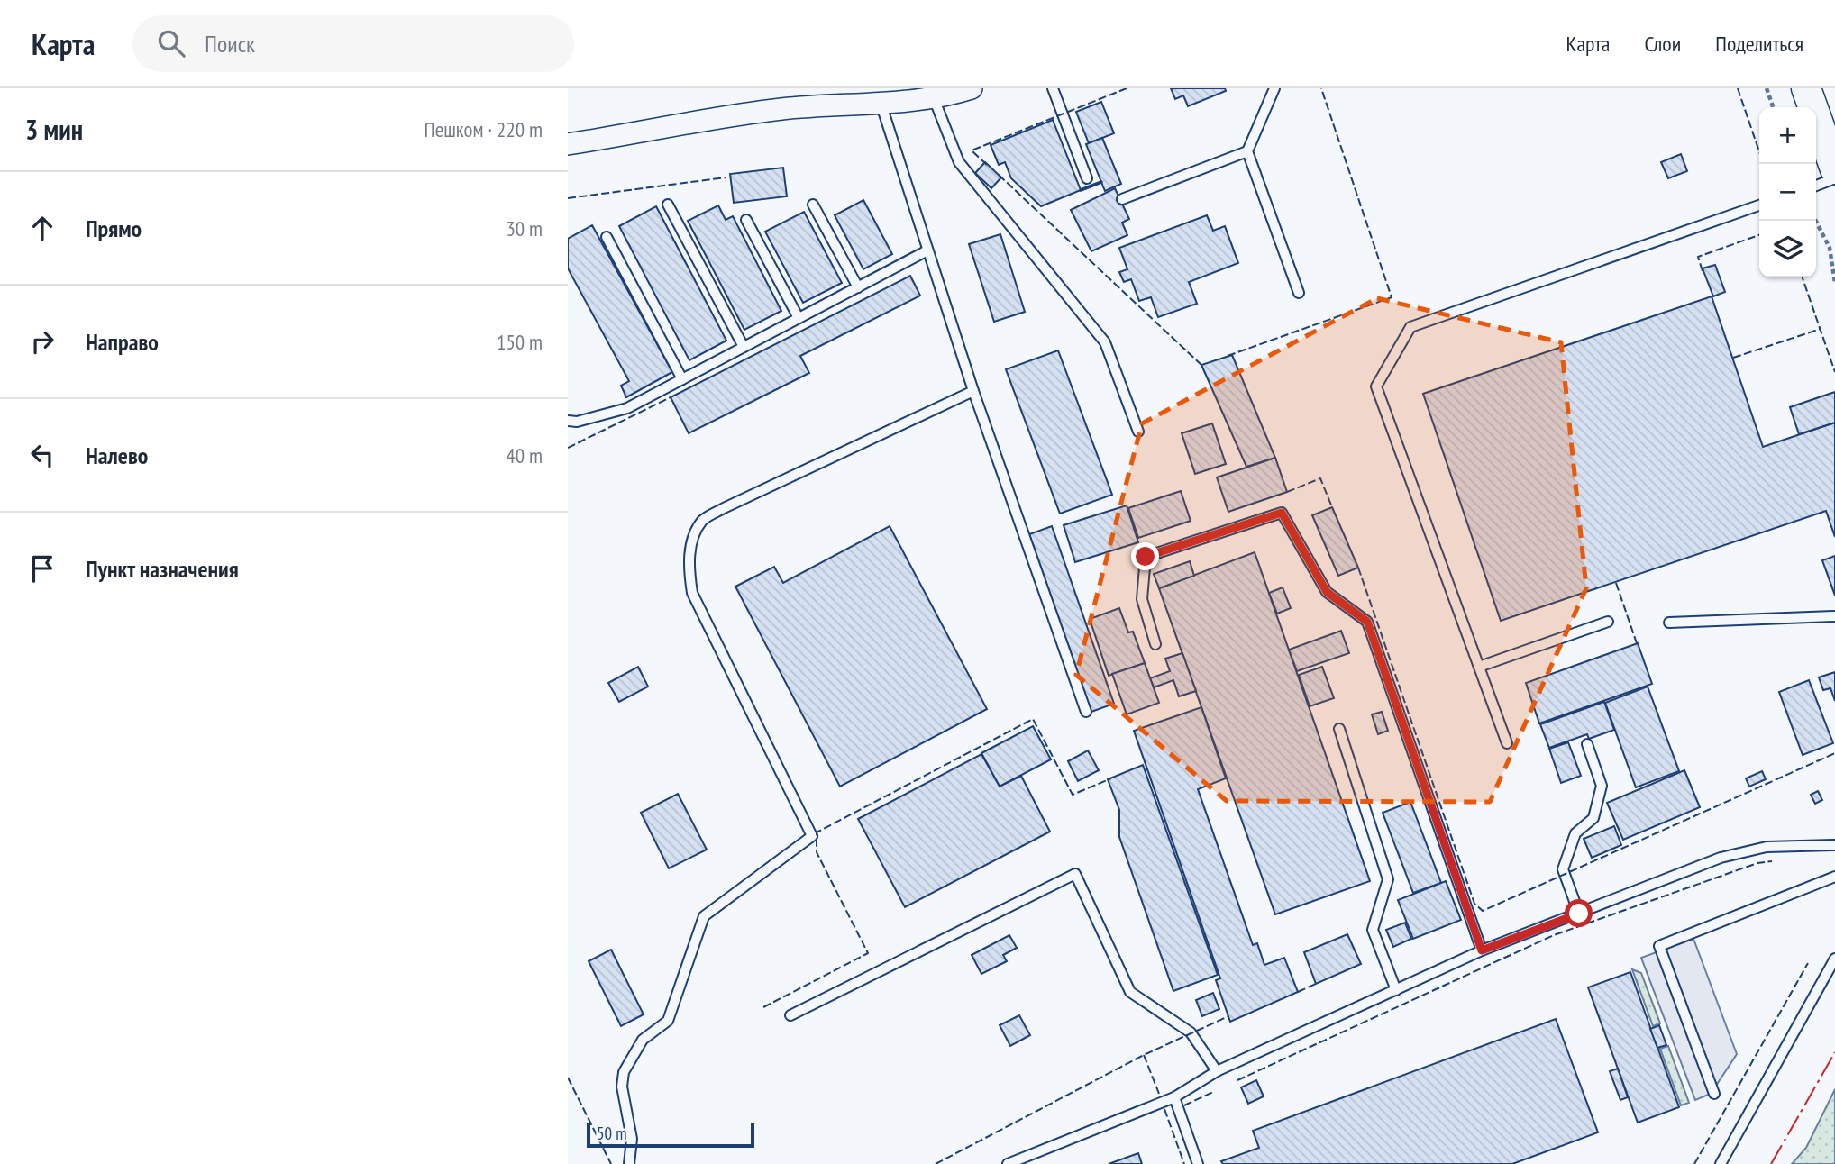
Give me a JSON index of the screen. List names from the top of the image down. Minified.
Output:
{"scale_bar":"50 m","page":{"header":"Карта","search":"Поиск","nav":["Карта","Слои","Поделиться"],"heading":["3 мин","Пешком · 220 m"],"map_buttons":["+","−"],"list":[["Прямо","30 m"],["Направо","150 m"],["Налево","40 m"],"Пункт назначения"],"scale":"50 m"}}
